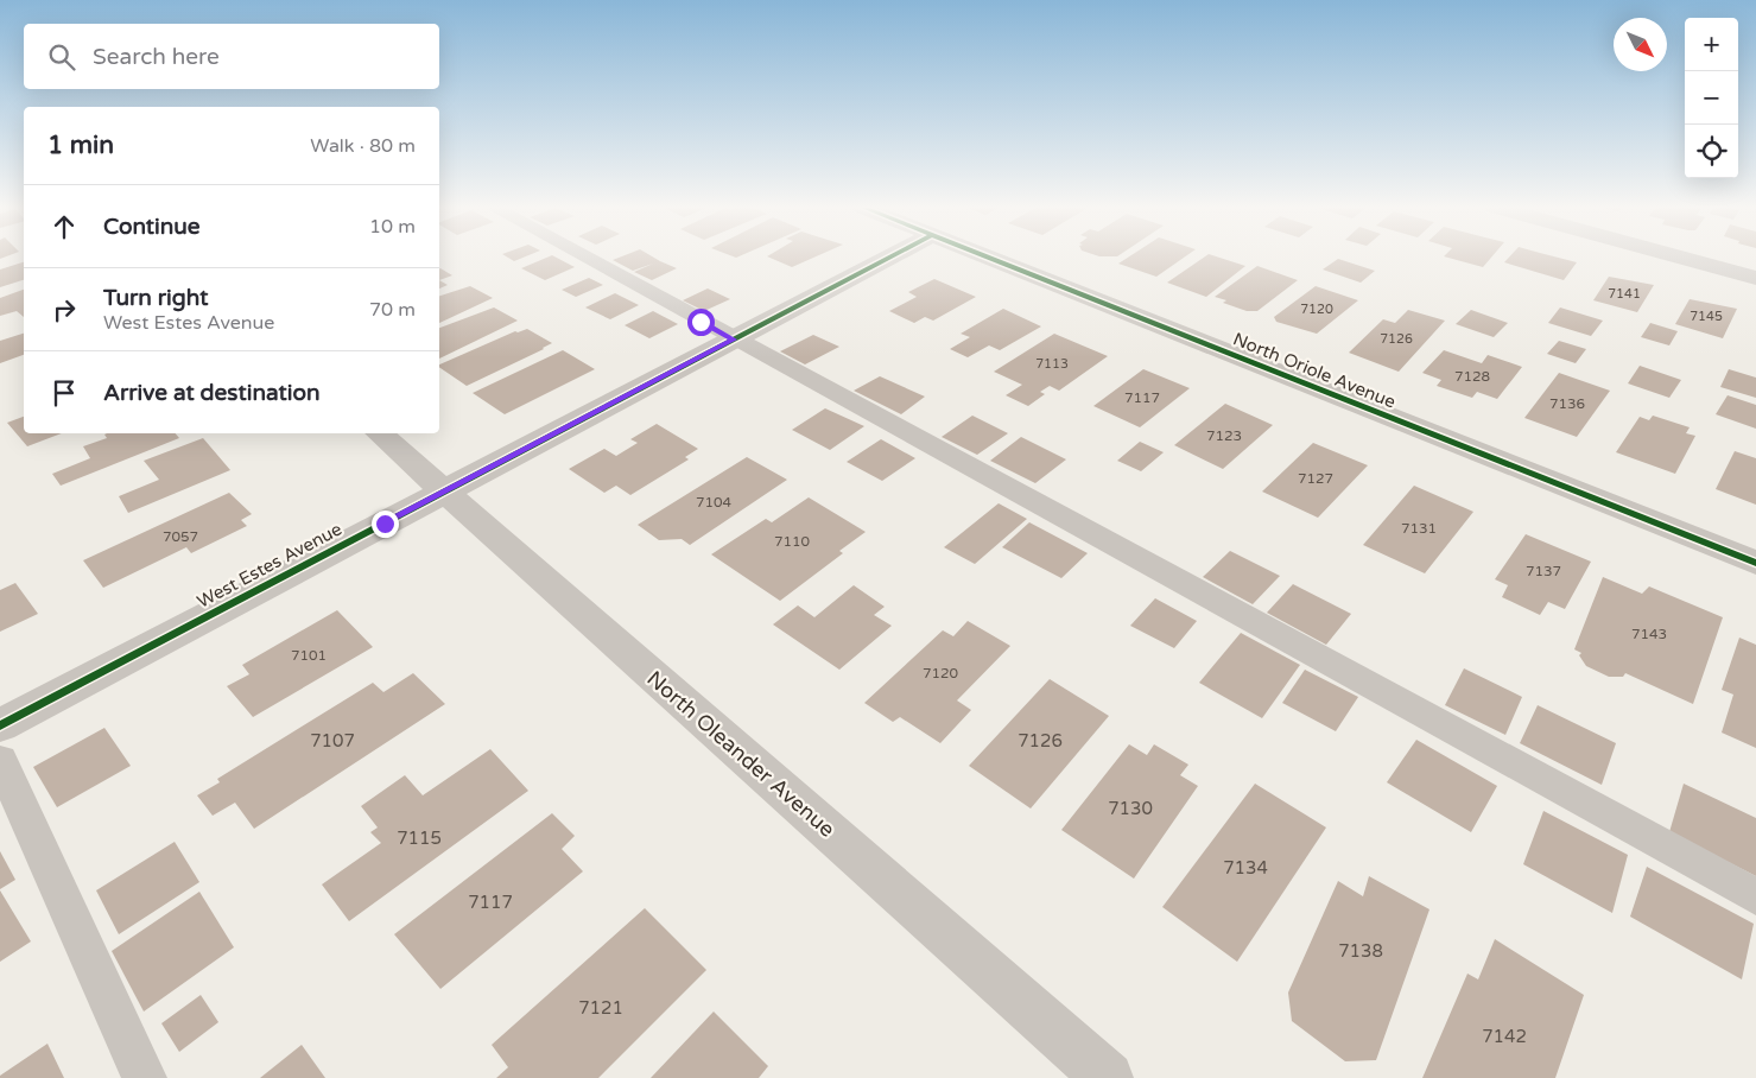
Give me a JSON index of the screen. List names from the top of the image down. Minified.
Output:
{"streets":{"street":["North Oriole Avenue","West Estes Avenue","North Oleander Avenue"]},"crossings":[["West Estes Avenue","North Oleander Avenue"]],"house_numbers":["7141","7120","7145","7126","7113","7128","7117","7136","7123","7127","7104","7131","7057","7110","7137","7143","7101","7120","7107","7126","7130","7115","7134","7117","7138","7121","7142"],"north":"bottom right","page":{"map_buttons":["+","−"],"search":"Search here","heading":["1 min","Walk · 80 m"],"list":[["Continue","10 m"],["Turn right","West Estes Avenue","70 m"],"Arrive at destination"]}}
